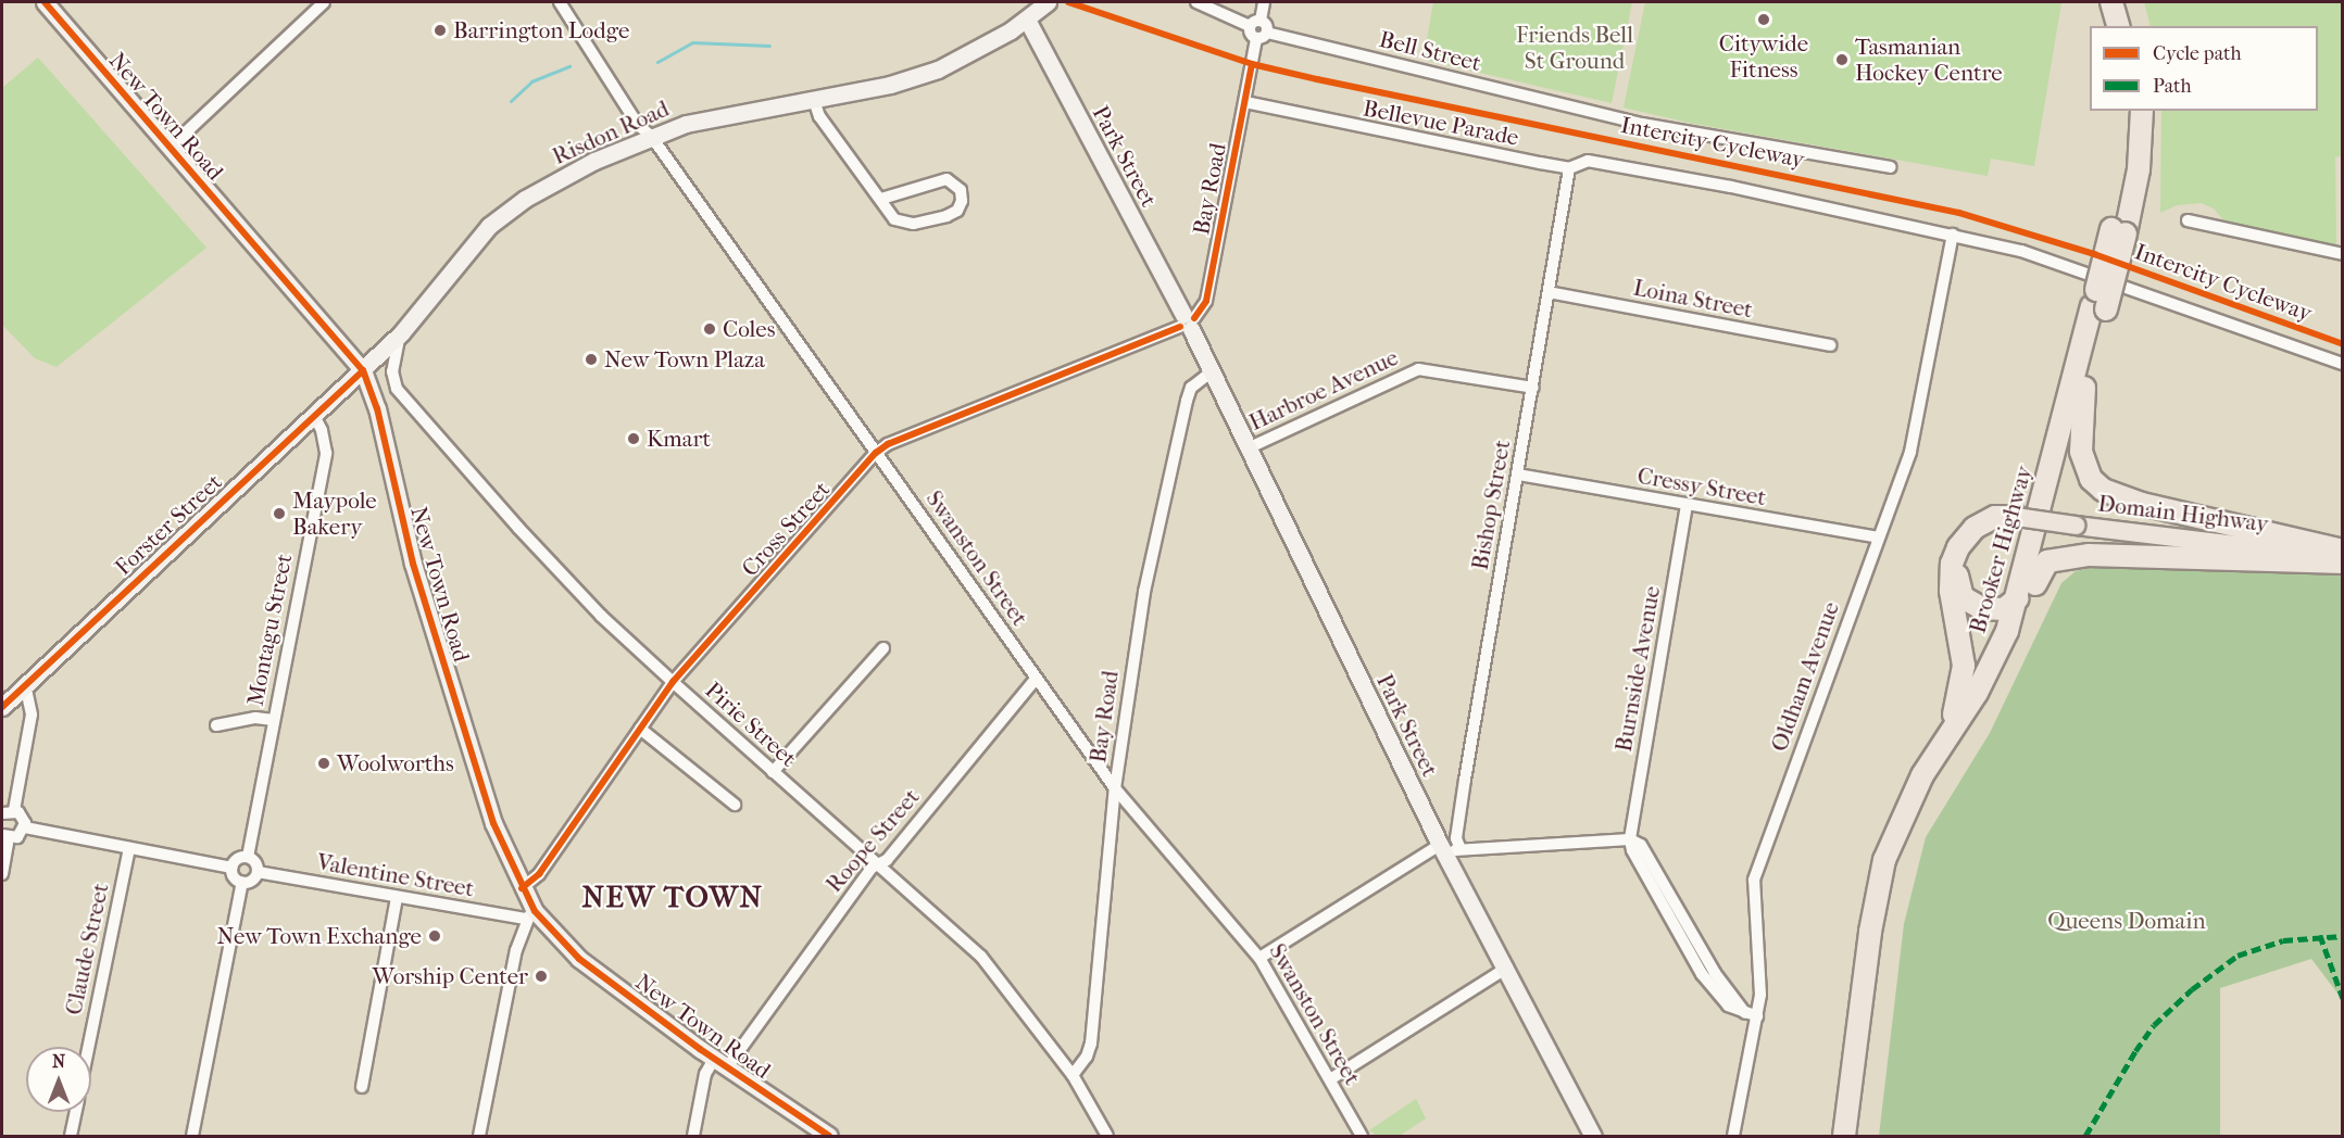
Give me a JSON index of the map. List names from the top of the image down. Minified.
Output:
{"streets":{"highway":["Brooker Highway"],"main road":["Domain Highway"],"street":["Bell Street","New Town Road","Bellevue Parade","Risdon Road","Park Street","Bay Road","Loina Street","Harbroe Avenue","Cressy Street","Bishop Street","Forster Street","Cross Street","Swanston Street","Montagu Street","Burnside Avenue","Oldham Avenue","Pirie Street","Roope Street","Valentine Street","Claude Street"],"cycle path":["Intercity Cycleway"]},"crossings":[["Bell Street","Bay Road"],["New Town Road","Risdon Road"],["New Town Road","Forster Street"],["New Town Road","Cross Street"],["New Town Road","Roope Street"],["New Town Road","Valentine Street"],["Bellevue Parade","Bay Road"],["Bellevue Parade","Bishop Street"],["Bellevue Parade","Oldham Avenue"],["Risdon Road","Park Street"],["Risdon Road","Forster Street"],["Risdon Road","Swanston Street"],["Risdon Road","Pirie Street"],["Park Street","Bay Road"],["Park Street","Harbroe Avenue"],["Park Street","Bishop Street"],["Park Street","Cross Street"],["Bay Road","Cross Street"],["Bay Road","Swanston Street"],["Bay Road","Pirie Street"],["Loina Street","Bishop Street"],["Harbroe Avenue","Bishop Street"],["Cressy Street","Bishop Street"],["Cressy Street","Burnside Avenue"],["Cressy Street","Oldham Avenue"],["Forster Street","Montagu Street"],["Cross Street","Swanston Street"],["Cross Street","Pirie Street"],["Swanston Street","Roope Street"],["Montagu Street","Valentine Street"],["Pirie Street","Roope Street"]],"districts":["NEW TOWN"],"parks":["Friends Bell St Ground","Queens Domain"],"places":["Citywide Fitness","Barrington Lodge","Tasmanian Hockey Centre","Coles","New Town Plaza","Kmart","Maypole Bakery","Woolworths","New Town Exchange","Worship Center"],"legend":["Cycle path","Path"],"north":"top"}
